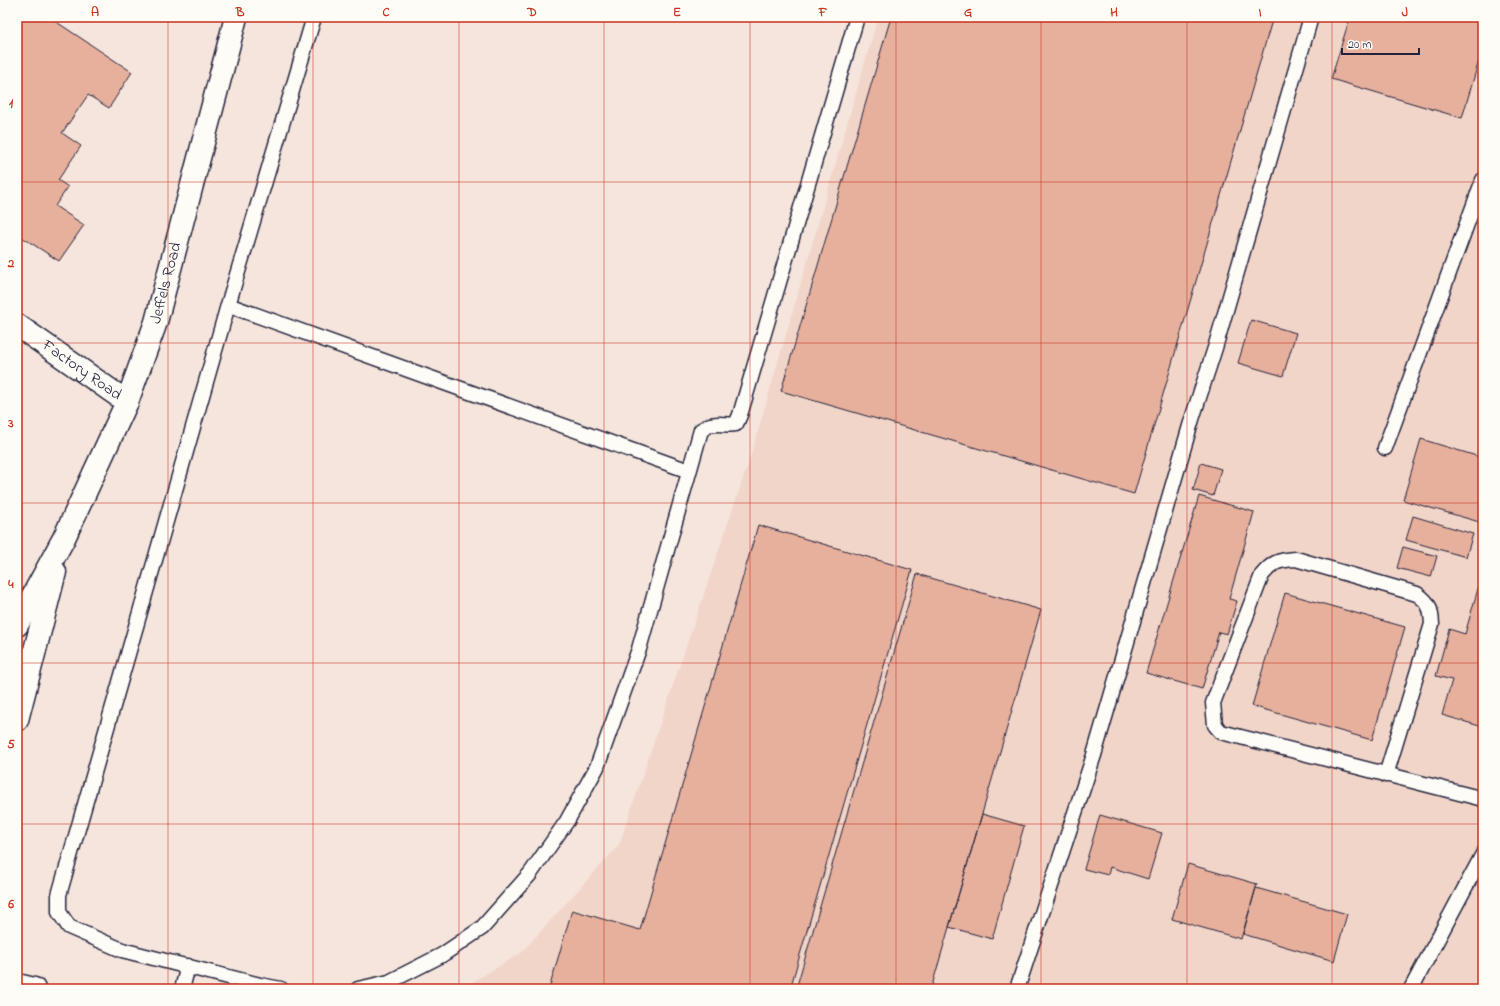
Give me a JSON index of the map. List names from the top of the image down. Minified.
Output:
{"streets":{"main road":["Jeffels Road","Factory Road"]},"crossings":[["Jeffels Road","Factory Road"]],"scale_bar":"20 m","grid":{"columns":["A","B","C","D","E","F","G","H","I","J"],"rows":["1","2","3","4","5","6"]}}
